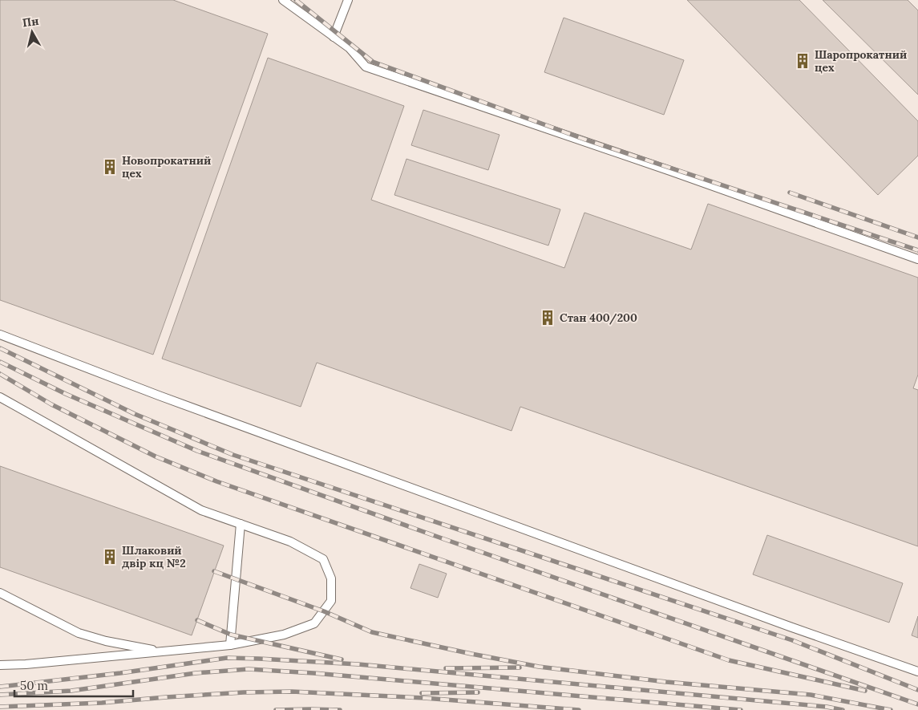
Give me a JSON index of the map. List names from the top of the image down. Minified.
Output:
{"places":{"building":["Шаропрокатний цех","Новопрокатний цех","Стан 400/200","Шлаковий двір кц №2"]},"scale_bar":"50 m","north":"top"}
